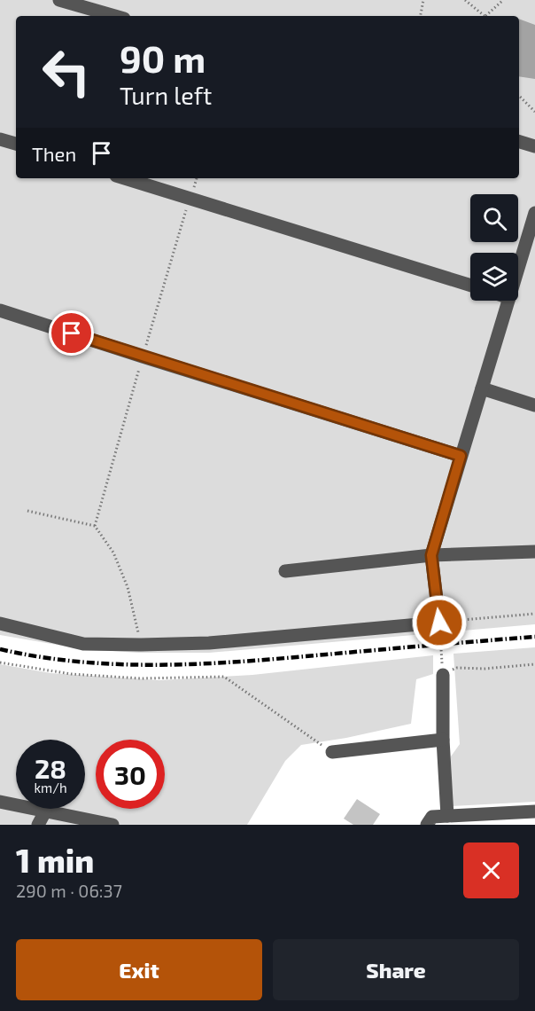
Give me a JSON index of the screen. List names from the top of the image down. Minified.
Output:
{"page":{"turn":["90 m","Turn left"],"then":"Then","speed":"28 km/h","limit":"30","heading":["1 min","290 m · 06:37"],"buttons":["Exit","Share"]}}
